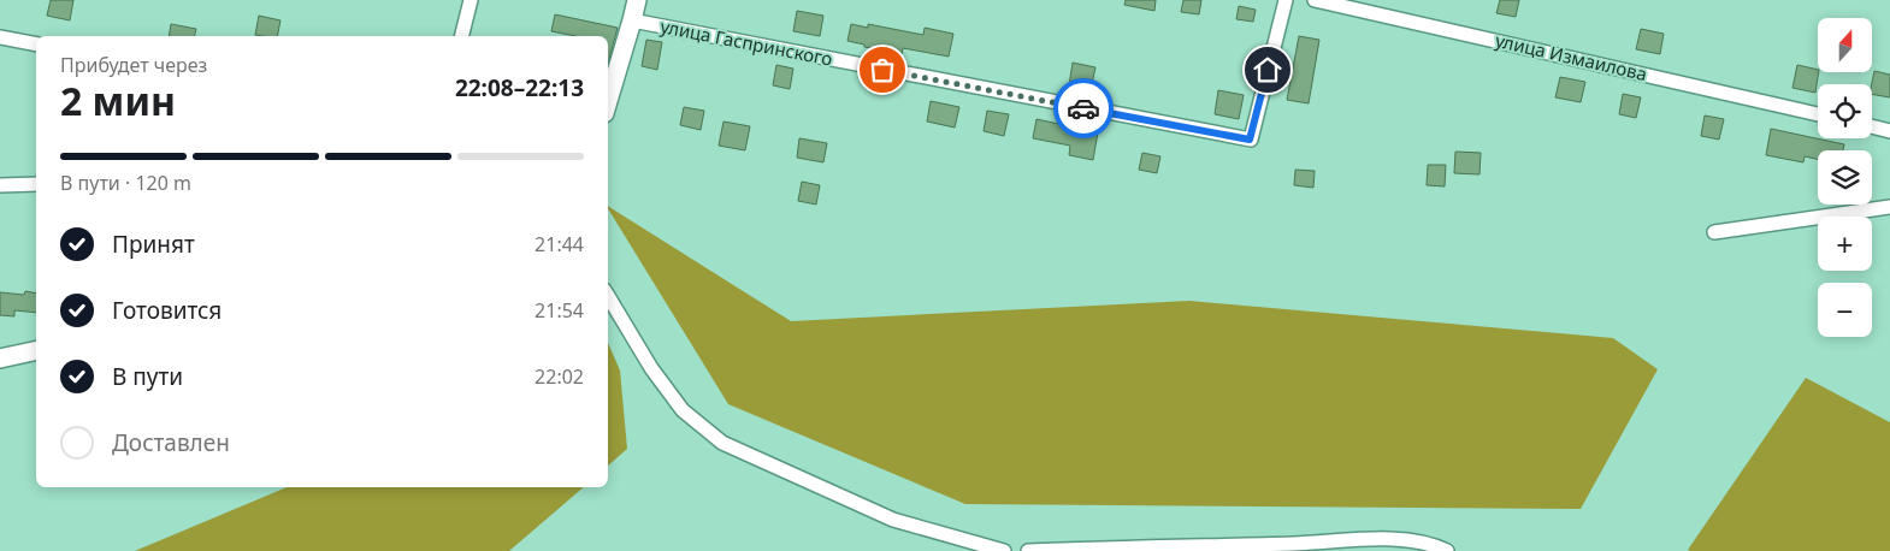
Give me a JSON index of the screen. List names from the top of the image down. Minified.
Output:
{"streets":{"street":["улица Гаспринского","улица Измаилова"]},"north":"top","page":{"map_buttons":["+","−"],"heading":["2 мин","Прибудет через","22:08–22:13"],"bar":"В пути · 120 m","list":[["Принят","21:44"],["Готовится","21:54"],["В пути","22:02"],"Доставлен"]}}
